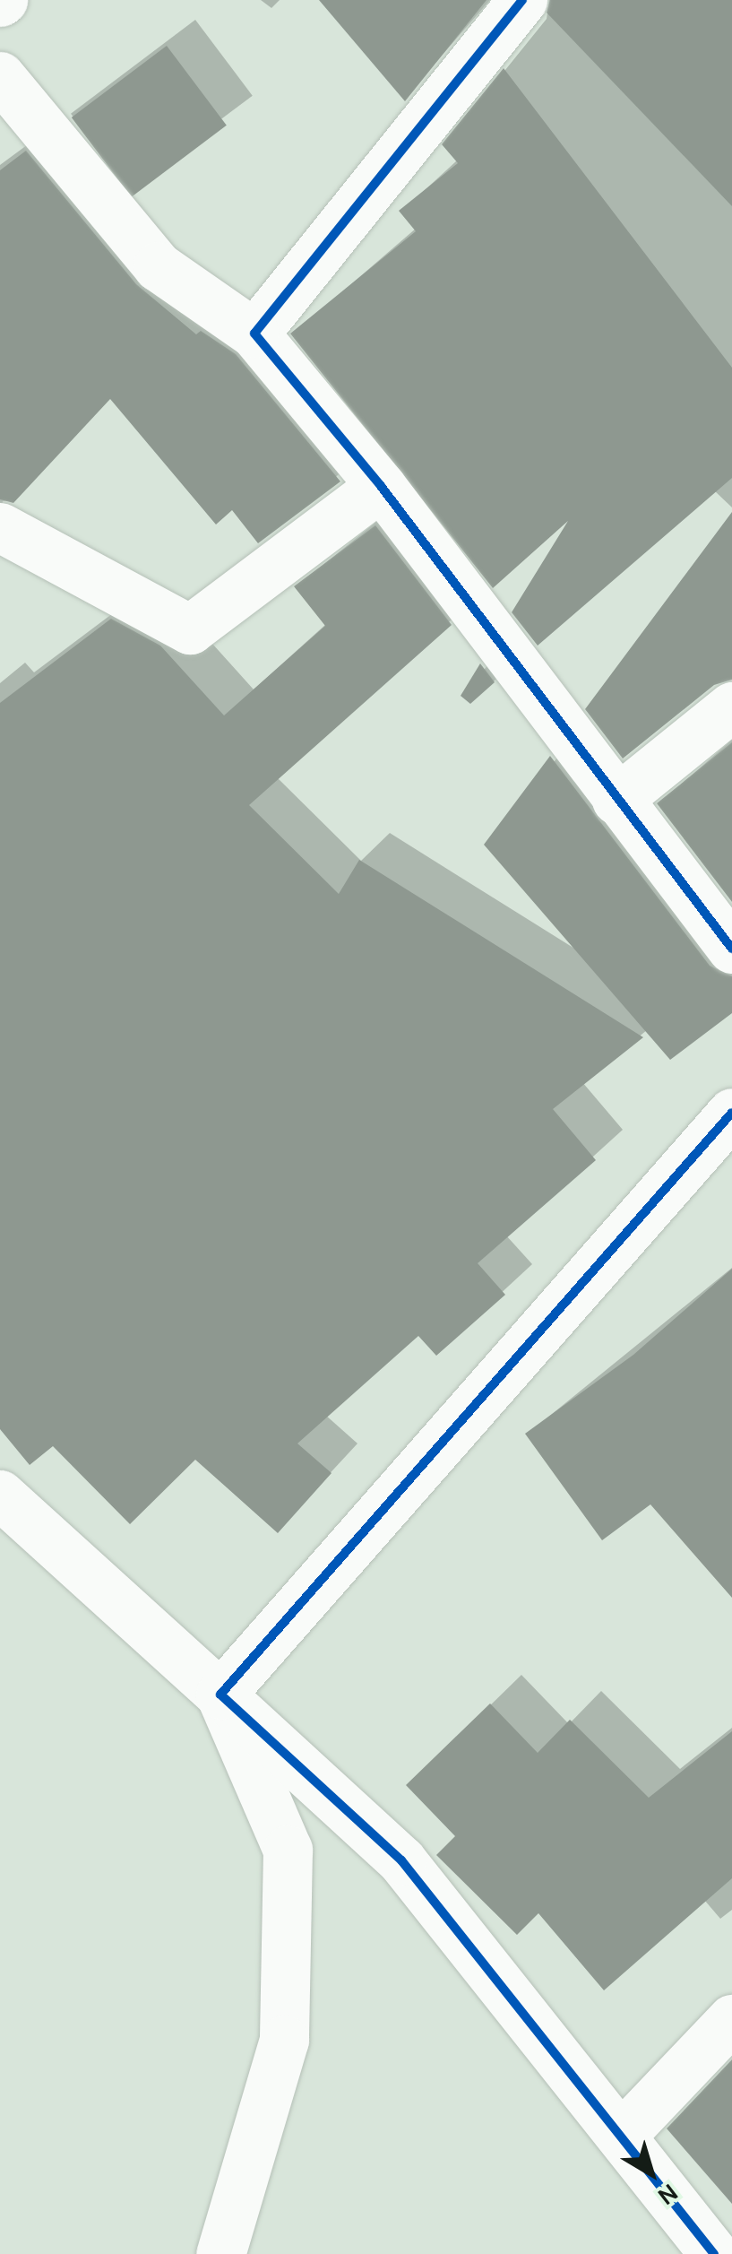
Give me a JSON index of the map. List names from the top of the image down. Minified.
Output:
{"north":"bottom right"}
